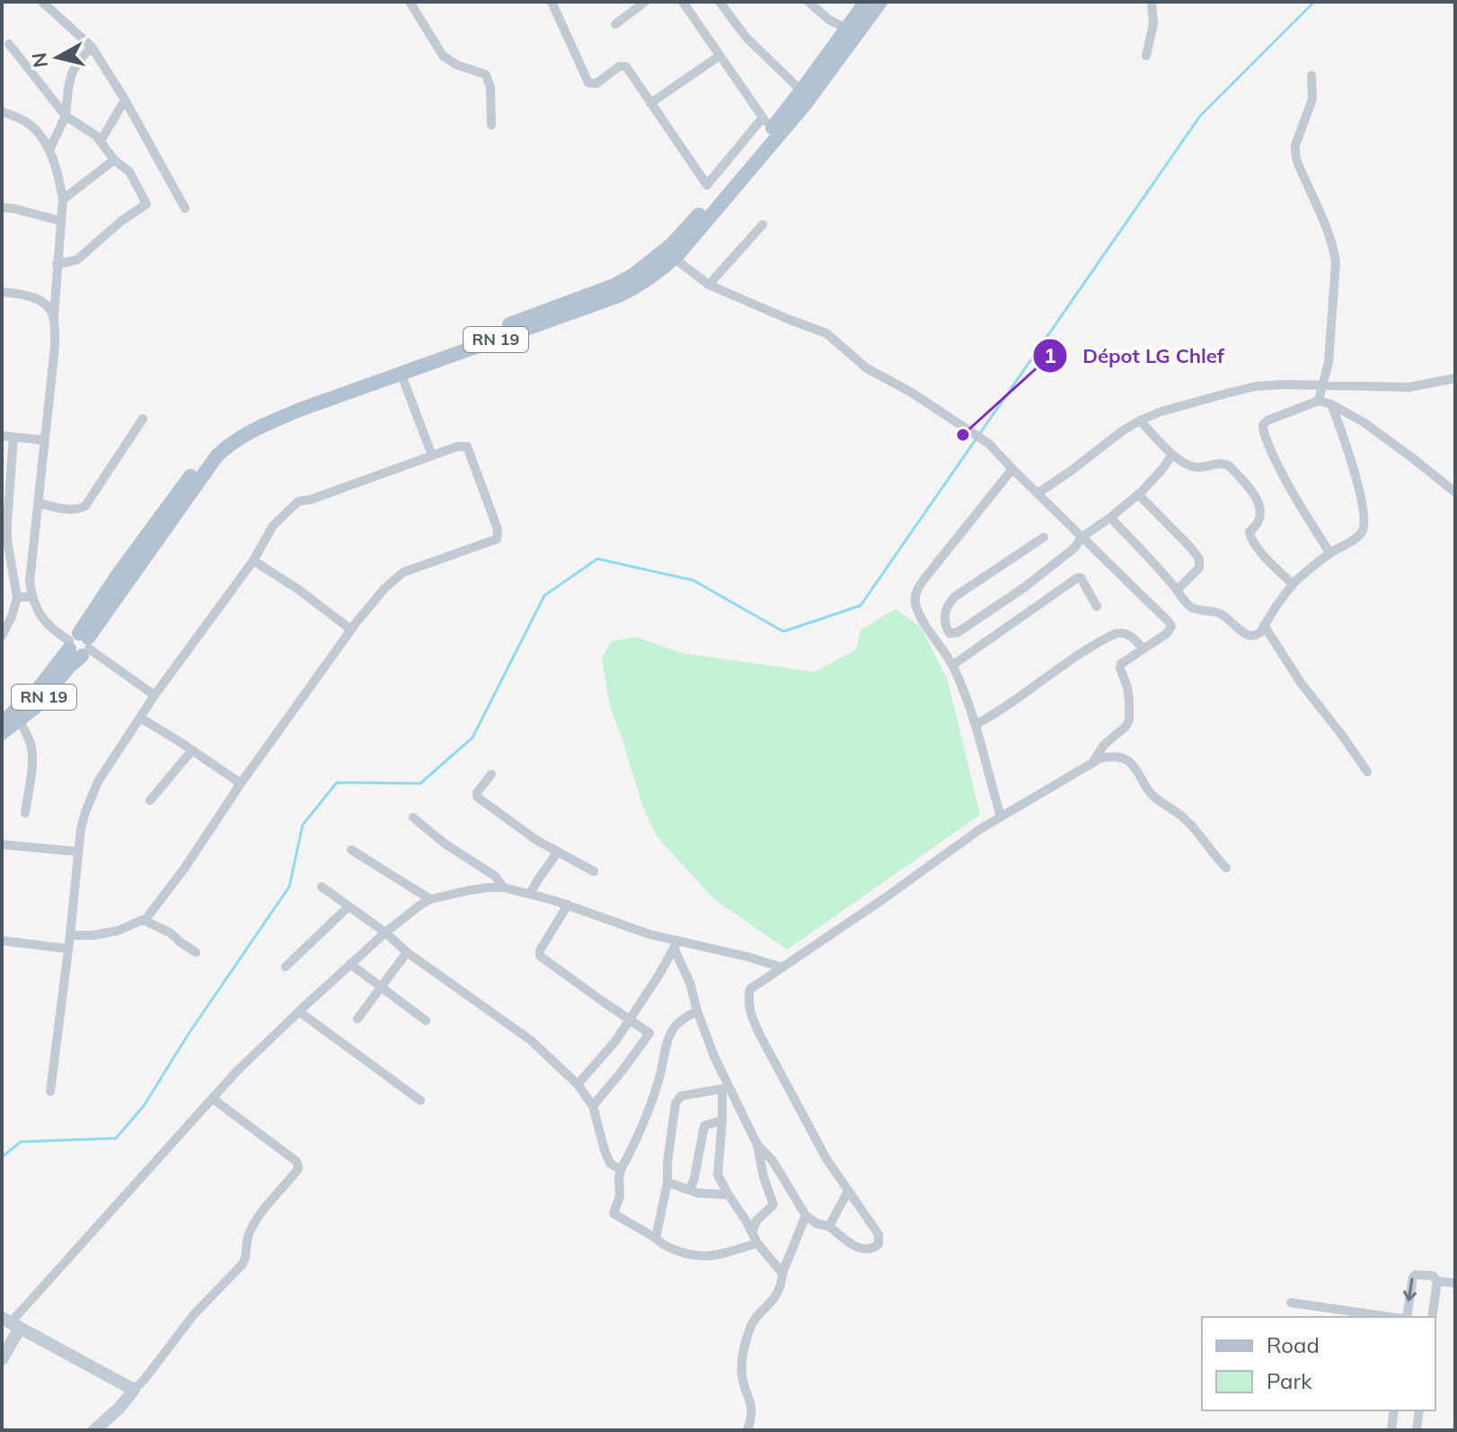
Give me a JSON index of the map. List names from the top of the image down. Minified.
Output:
{"streets":{"main road":["RN 19"]},"places":["Dépot LG Chlef"],"legend":["Road","Park"],"north":"left"}
